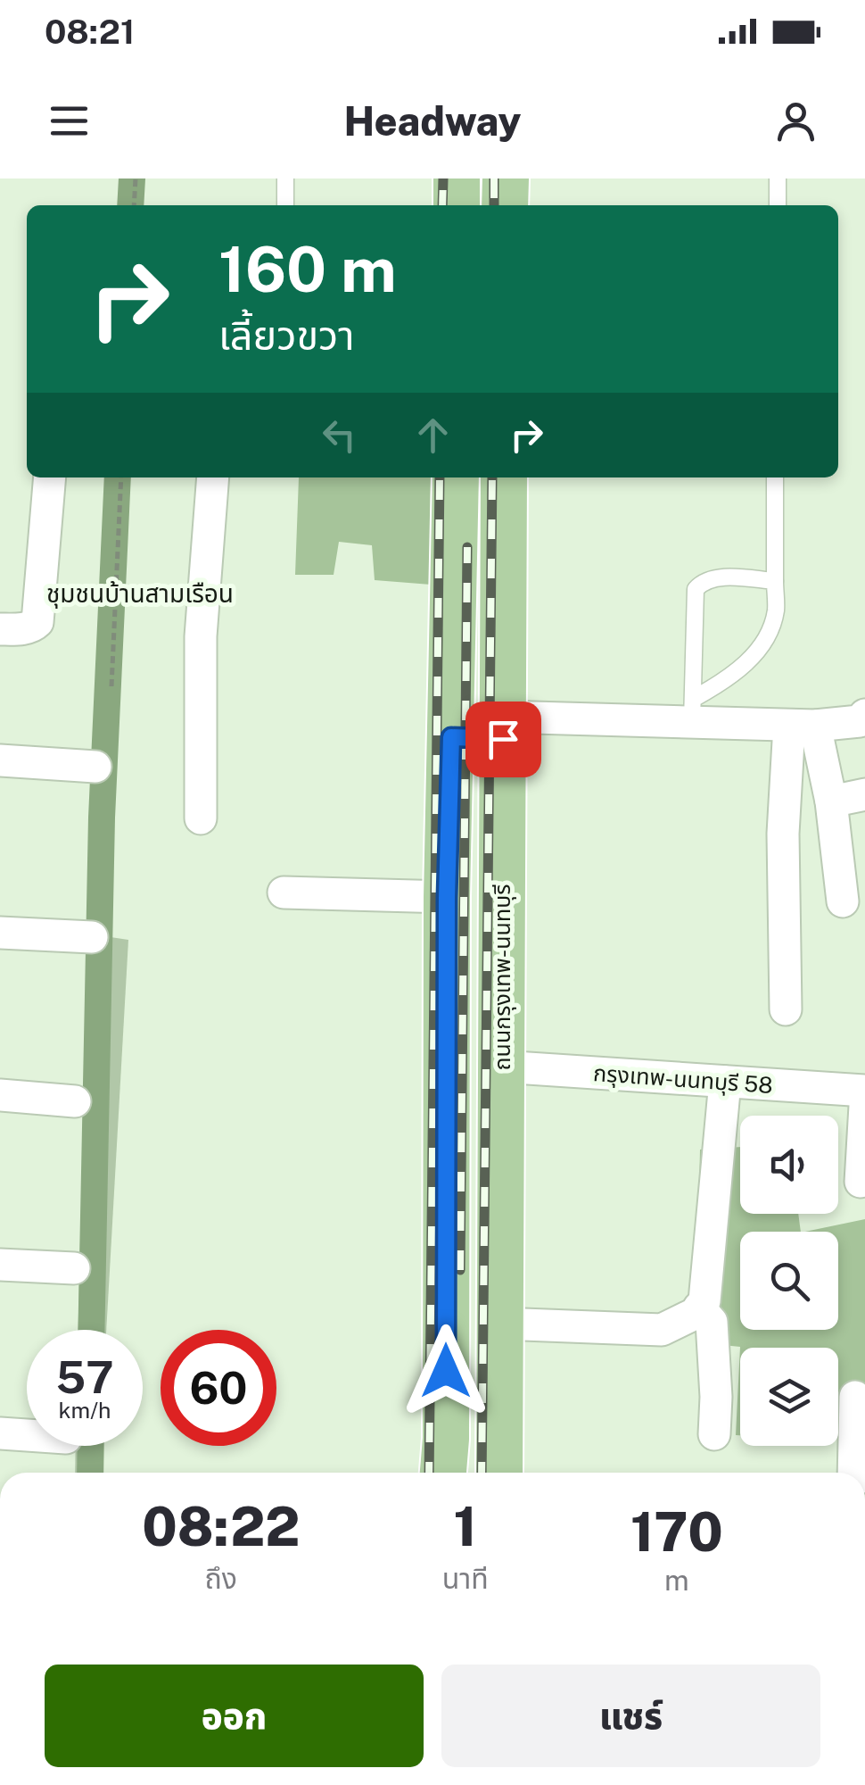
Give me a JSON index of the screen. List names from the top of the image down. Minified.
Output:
{"streets":{"main road":["ถนนกรุงเทพ-นนทบุรี"],"street":["กรุงเทพ-นนทบุรี 58"]},"crossings":[["ถนนกรุงเทพ-นนทบุรี","กรุงเทพ-นนทบุรี 58"]],"districts":["ชุมชนบ้านสามเรือน"],"page":{"status":"08:21","header":"Headway","turn":["160 m","เลี้ยวขวา"],"speed":"57 km/h","limit":"60","eta":["08:22","ถึง","1","นาที","170","m"],"buttons":["ออก","แชร์"]}}
